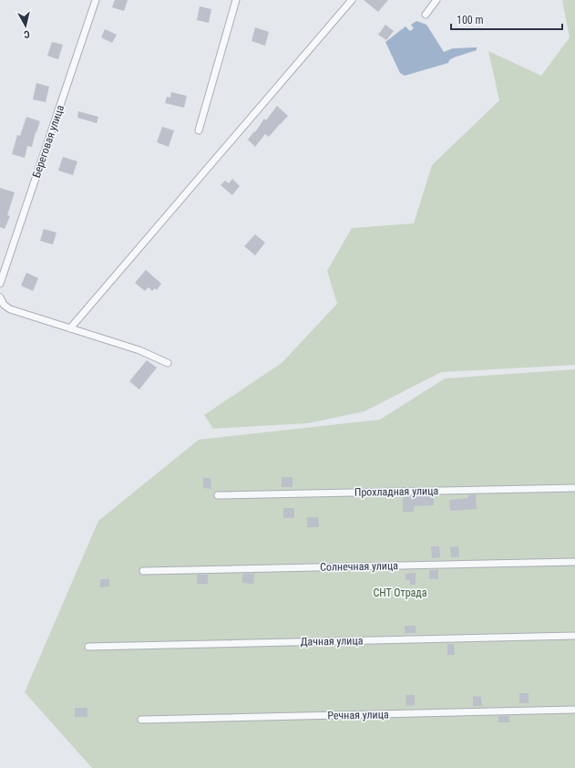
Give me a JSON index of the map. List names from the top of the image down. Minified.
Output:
{"streets":{"street":["Береговая улица","Прохладная улица","Солнечная улица","Дачная улица","Речная улица"]},"parks":["СНТ Отрада"],"scale_bar":"100 m","north":"bottom"}
